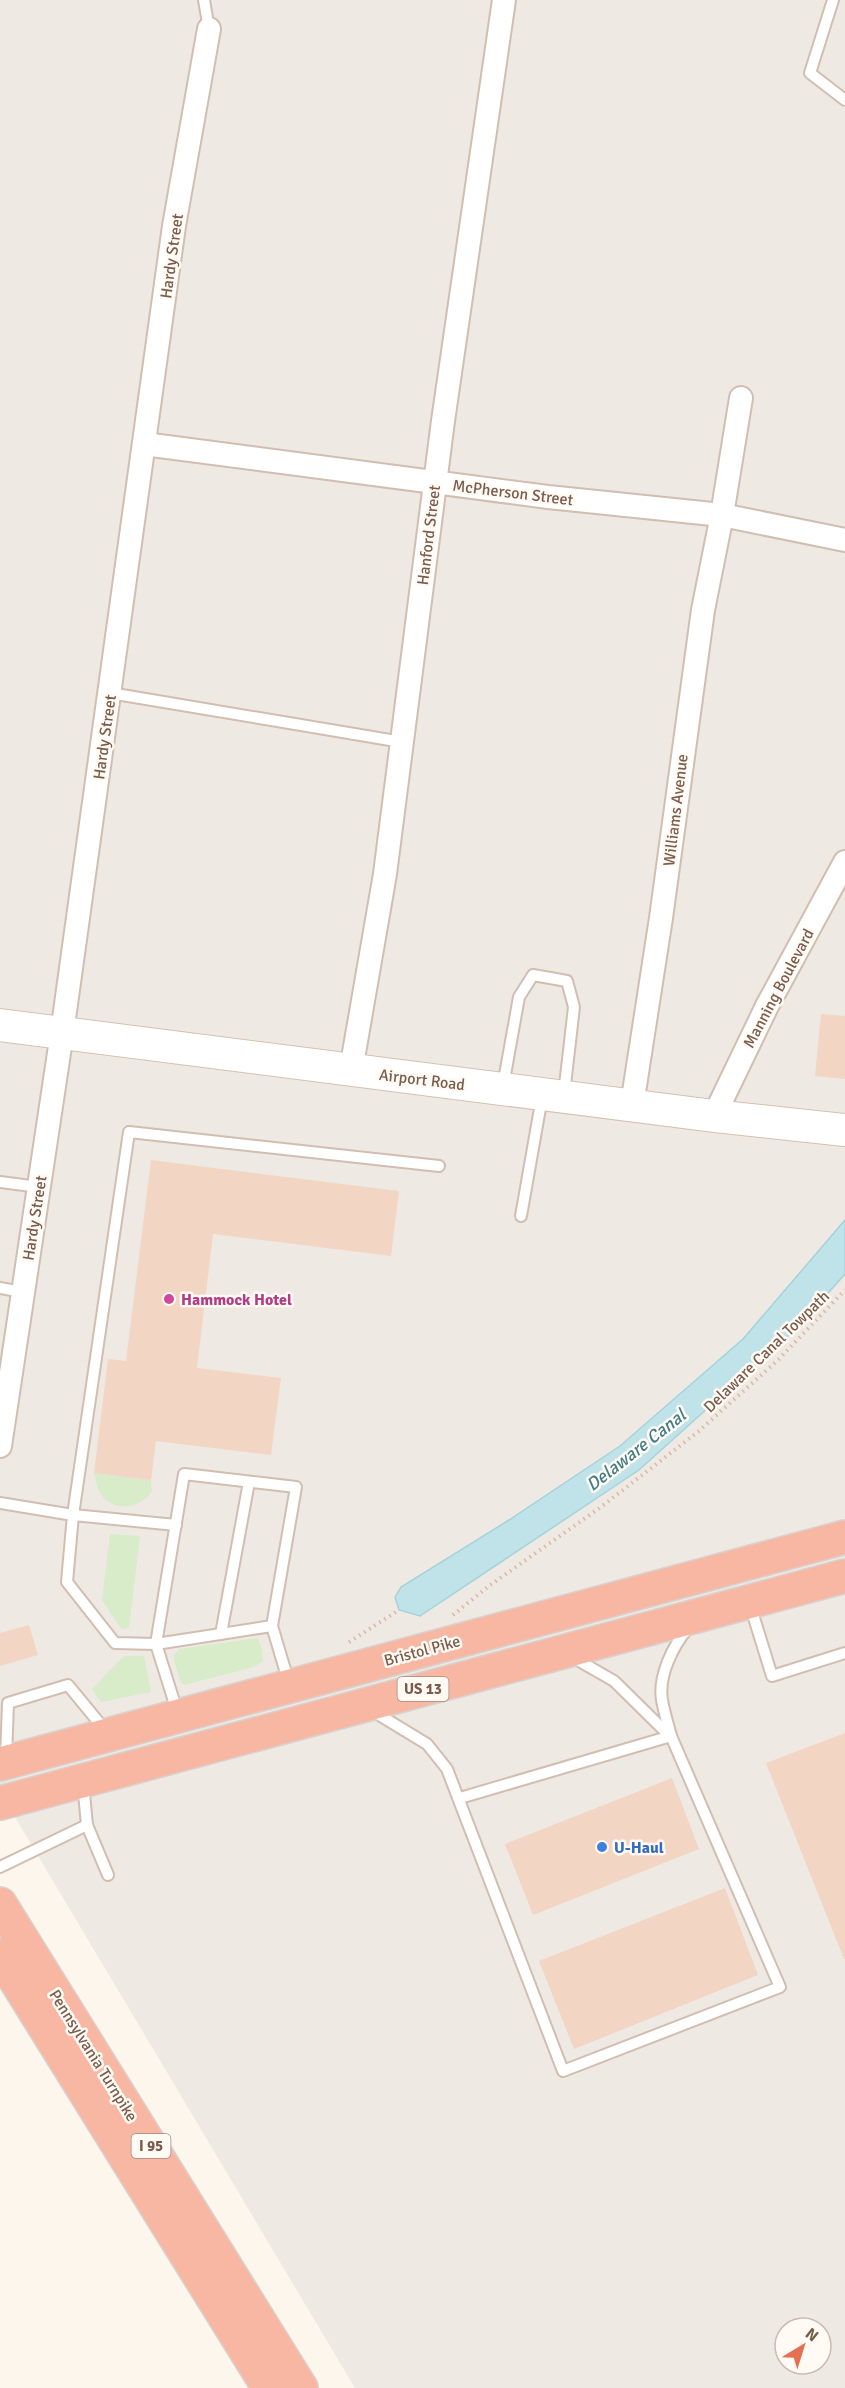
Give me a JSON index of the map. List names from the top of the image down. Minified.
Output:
{"streets":{"highway":["Bristol Pike","US 13","Pennsylvania Turnpike","I 95"],"street":["Hardy Street","McPherson Street","Hanford Street","Williams Avenue","Manning Boulevard","Airport Road"],"path":["Delaware Canal Towpath"]},"crossings":[["Hardy Street","McPherson Street"],["Hardy Street","Airport Road"],["McPherson Street","Hanford Street"],["McPherson Street","Williams Avenue"],["Hanford Street","Airport Road"],["Williams Avenue","Airport Road"],["Manning Boulevard","Airport Road"]],"water":["Delaware Canal"],"places":["Hammock Hotel","U-Haul"],"north":"top right"}
